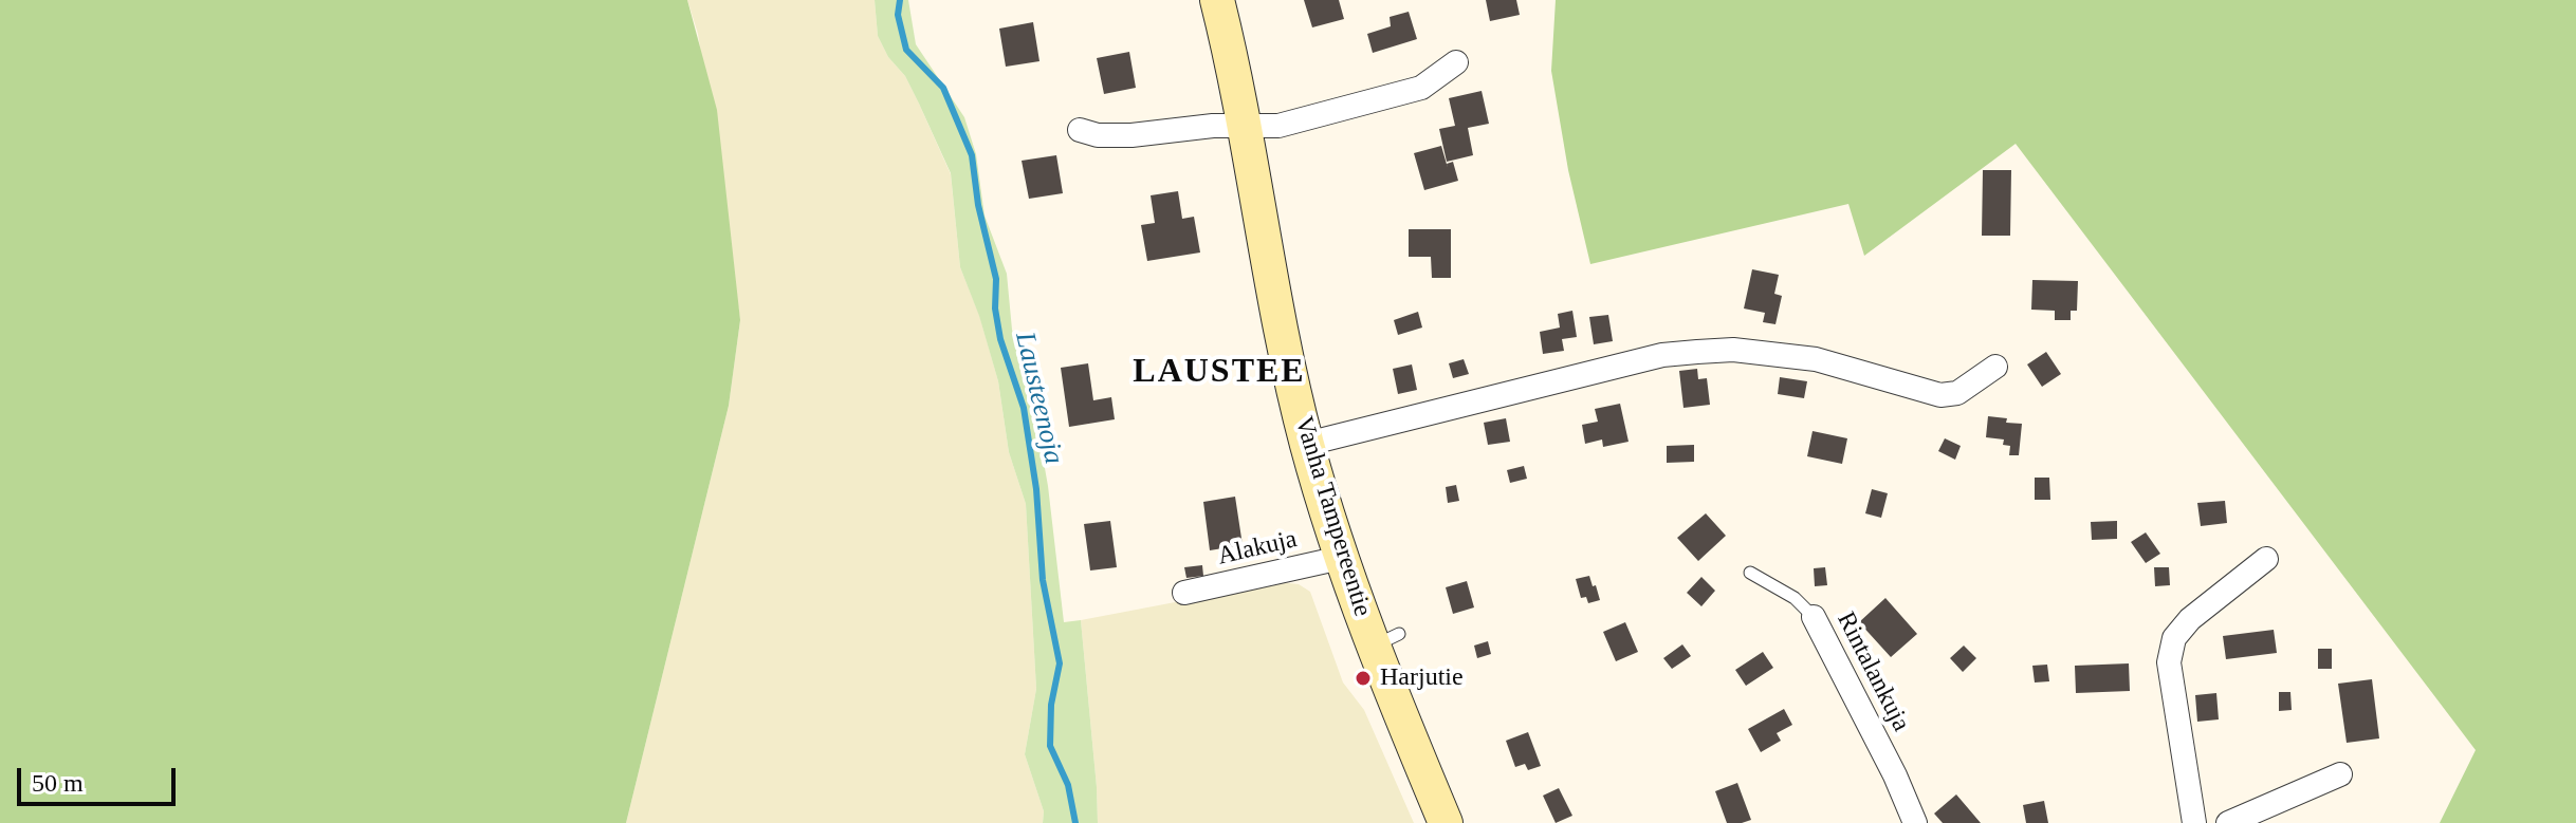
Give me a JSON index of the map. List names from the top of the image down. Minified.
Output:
{"streets":{"main road":["Vanha Tampereentie"],"street":["Alakuja","Rintalankuja"]},"crossings":[["Vanha Tampereentie","Alakuja"]],"districts":["LAUSTEE"],"water":["Lausteenoja"],"places":["Harjutie"],"scale_bar":"50 m"}
